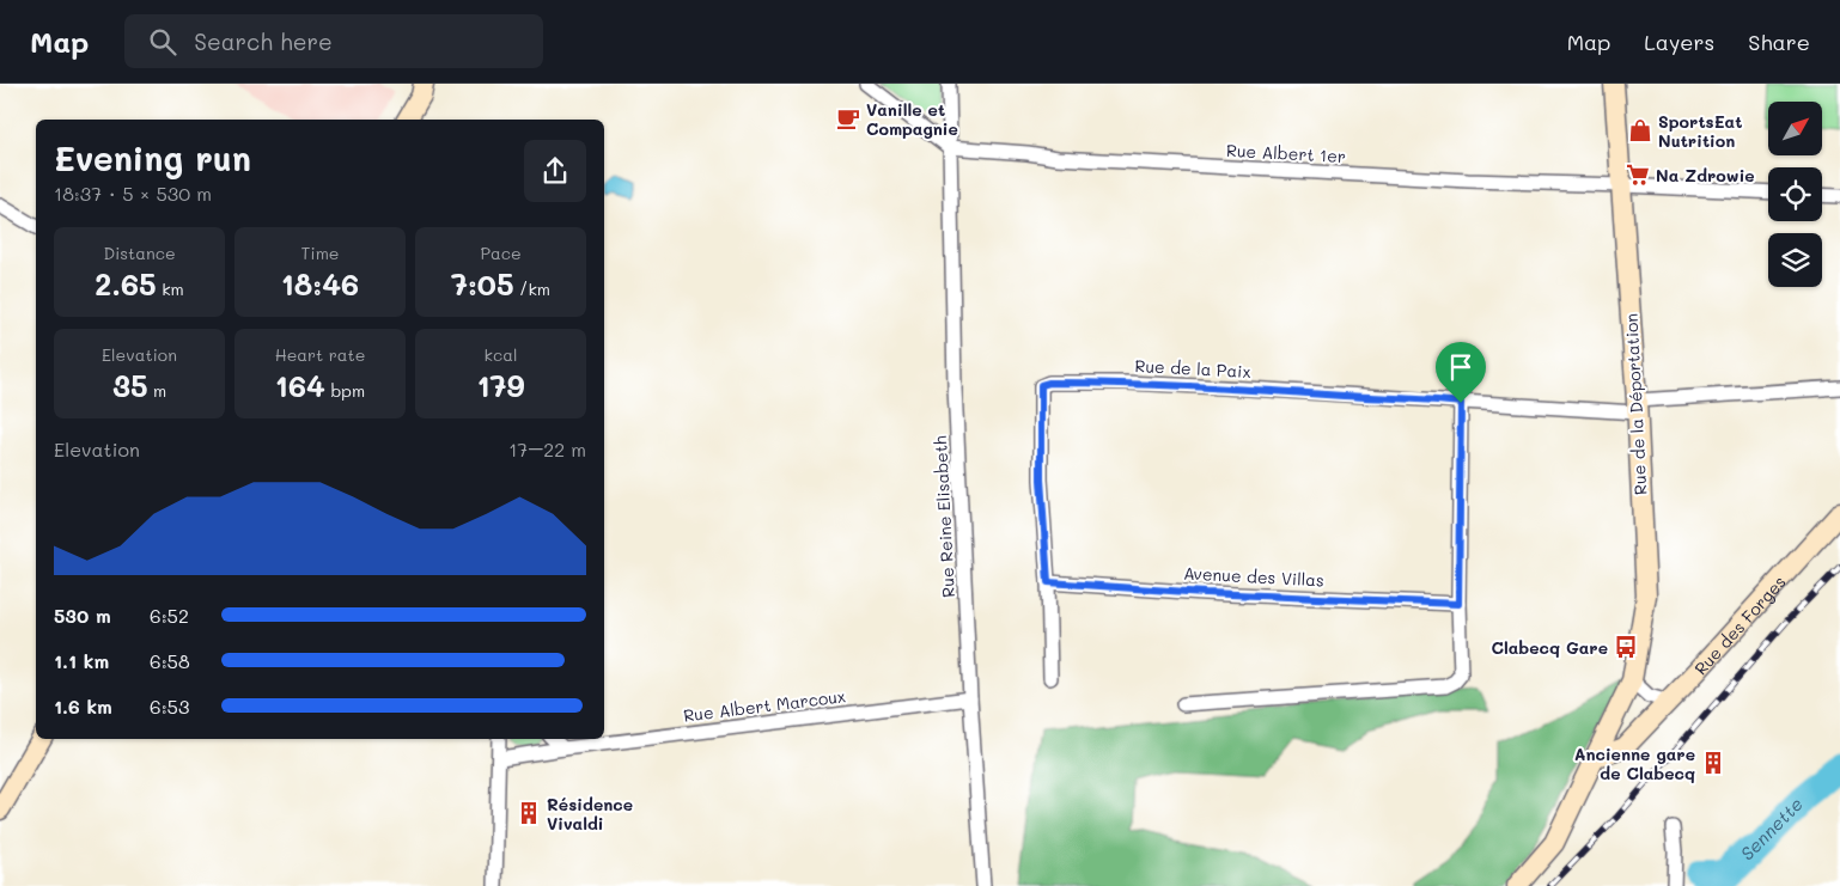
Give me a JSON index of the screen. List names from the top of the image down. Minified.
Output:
{"streets":{"main road":["Rue de la Déportation","Rue des Forges"],"street":["Rue Albert 1er","Rue de la Paix","Rue Reine Elisabeth","Avenue des Villas","Rue Albert Marcoux"]},"crossings":[["Rue Albert 1er","Rue de la Déportation"],["Rue Albert 1er","Rue Reine Elisabeth"],["Rue de la Paix","Rue de la Déportation"],["Rue de la Paix","Avenue des Villas"],["Rue de la Déportation","Rue des Forges"],["Rue Reine Elisabeth","Rue Albert Marcoux"]],"water":["Sennette"],"places":{"cafe":["Vanille et Compagnie"],"shop":["SportsEat Nutrition"],"supermarket":["Na Zdrowie"],"bus stop":["Clabecq Gare"],"building":["Ancienne gare de Clabecq","Résidence Vivaldi"]},"north":"top right","page":{"header":"Map","search":"Search here","nav":["Map","Layers","Share"],"heading":["Evening run","18:37 · 5 × 530 m"],"stats":[["Distance","2.65 km"],["Time","18:46"],["Pace","7:05 /km"],["Elevation","35 m"],["Heart rate","164 bpm"],["kcal","179"]],"chart":["Elevation","17–22 m"],"list":[{"name":"530 m","note":"6:52"},{"name":"1.1 km","note":"6:58"},{"name":"1.6 km","note":"6:53"}]}}
